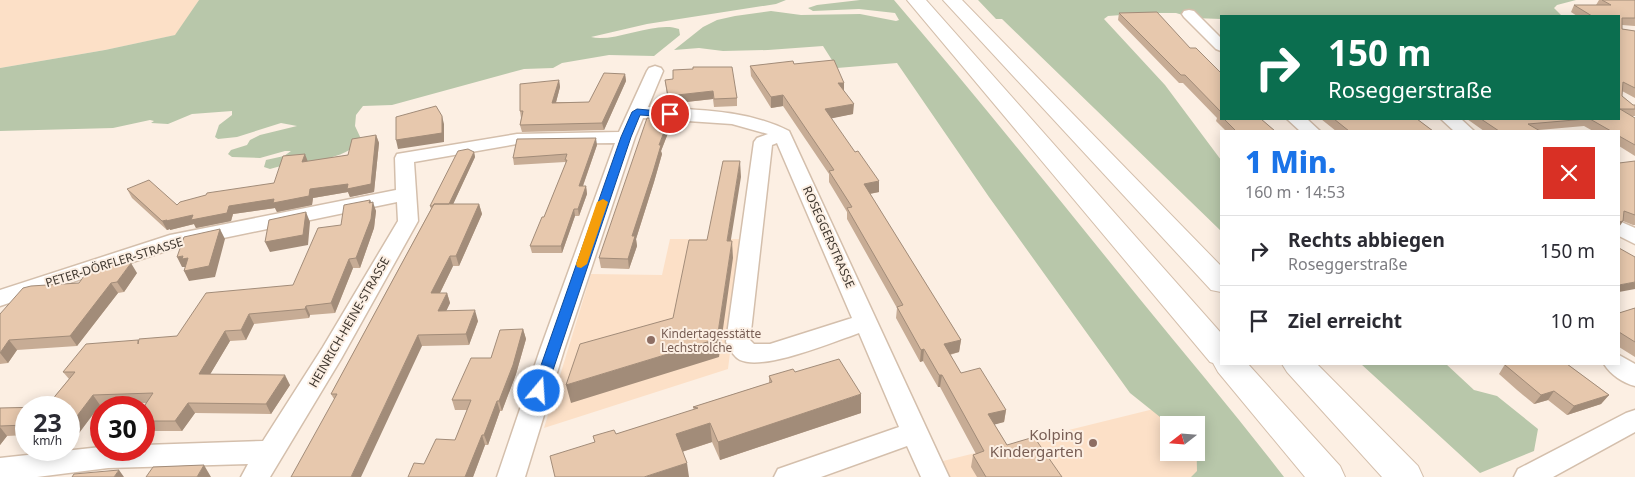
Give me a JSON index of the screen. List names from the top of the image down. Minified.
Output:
{"streets":{"street":["ROSEGGERSTRASSE","PETER-DÖRFLER-STRASSE","HEINRICH-HEINE-STRASSE"]},"crossings":[["PETER-DÖRFLER-STRASSE","HEINRICH-HEINE-STRASSE"]],"places":["Kindertagesstätte Lechstrolche","Kolping Kindergarten"],"north":"left","page":{"turn":["150 m","Roseggerstraße"],"heading":["1 Min.","160 m · 14:53"],"list":[{"name":"Rechts abbiegen","note":"Roseggerstraße","value":"150 m"},{"name":"Ziel erreicht","value":"10 m"}],"speed":"23 km/h","limit":"30"}}
